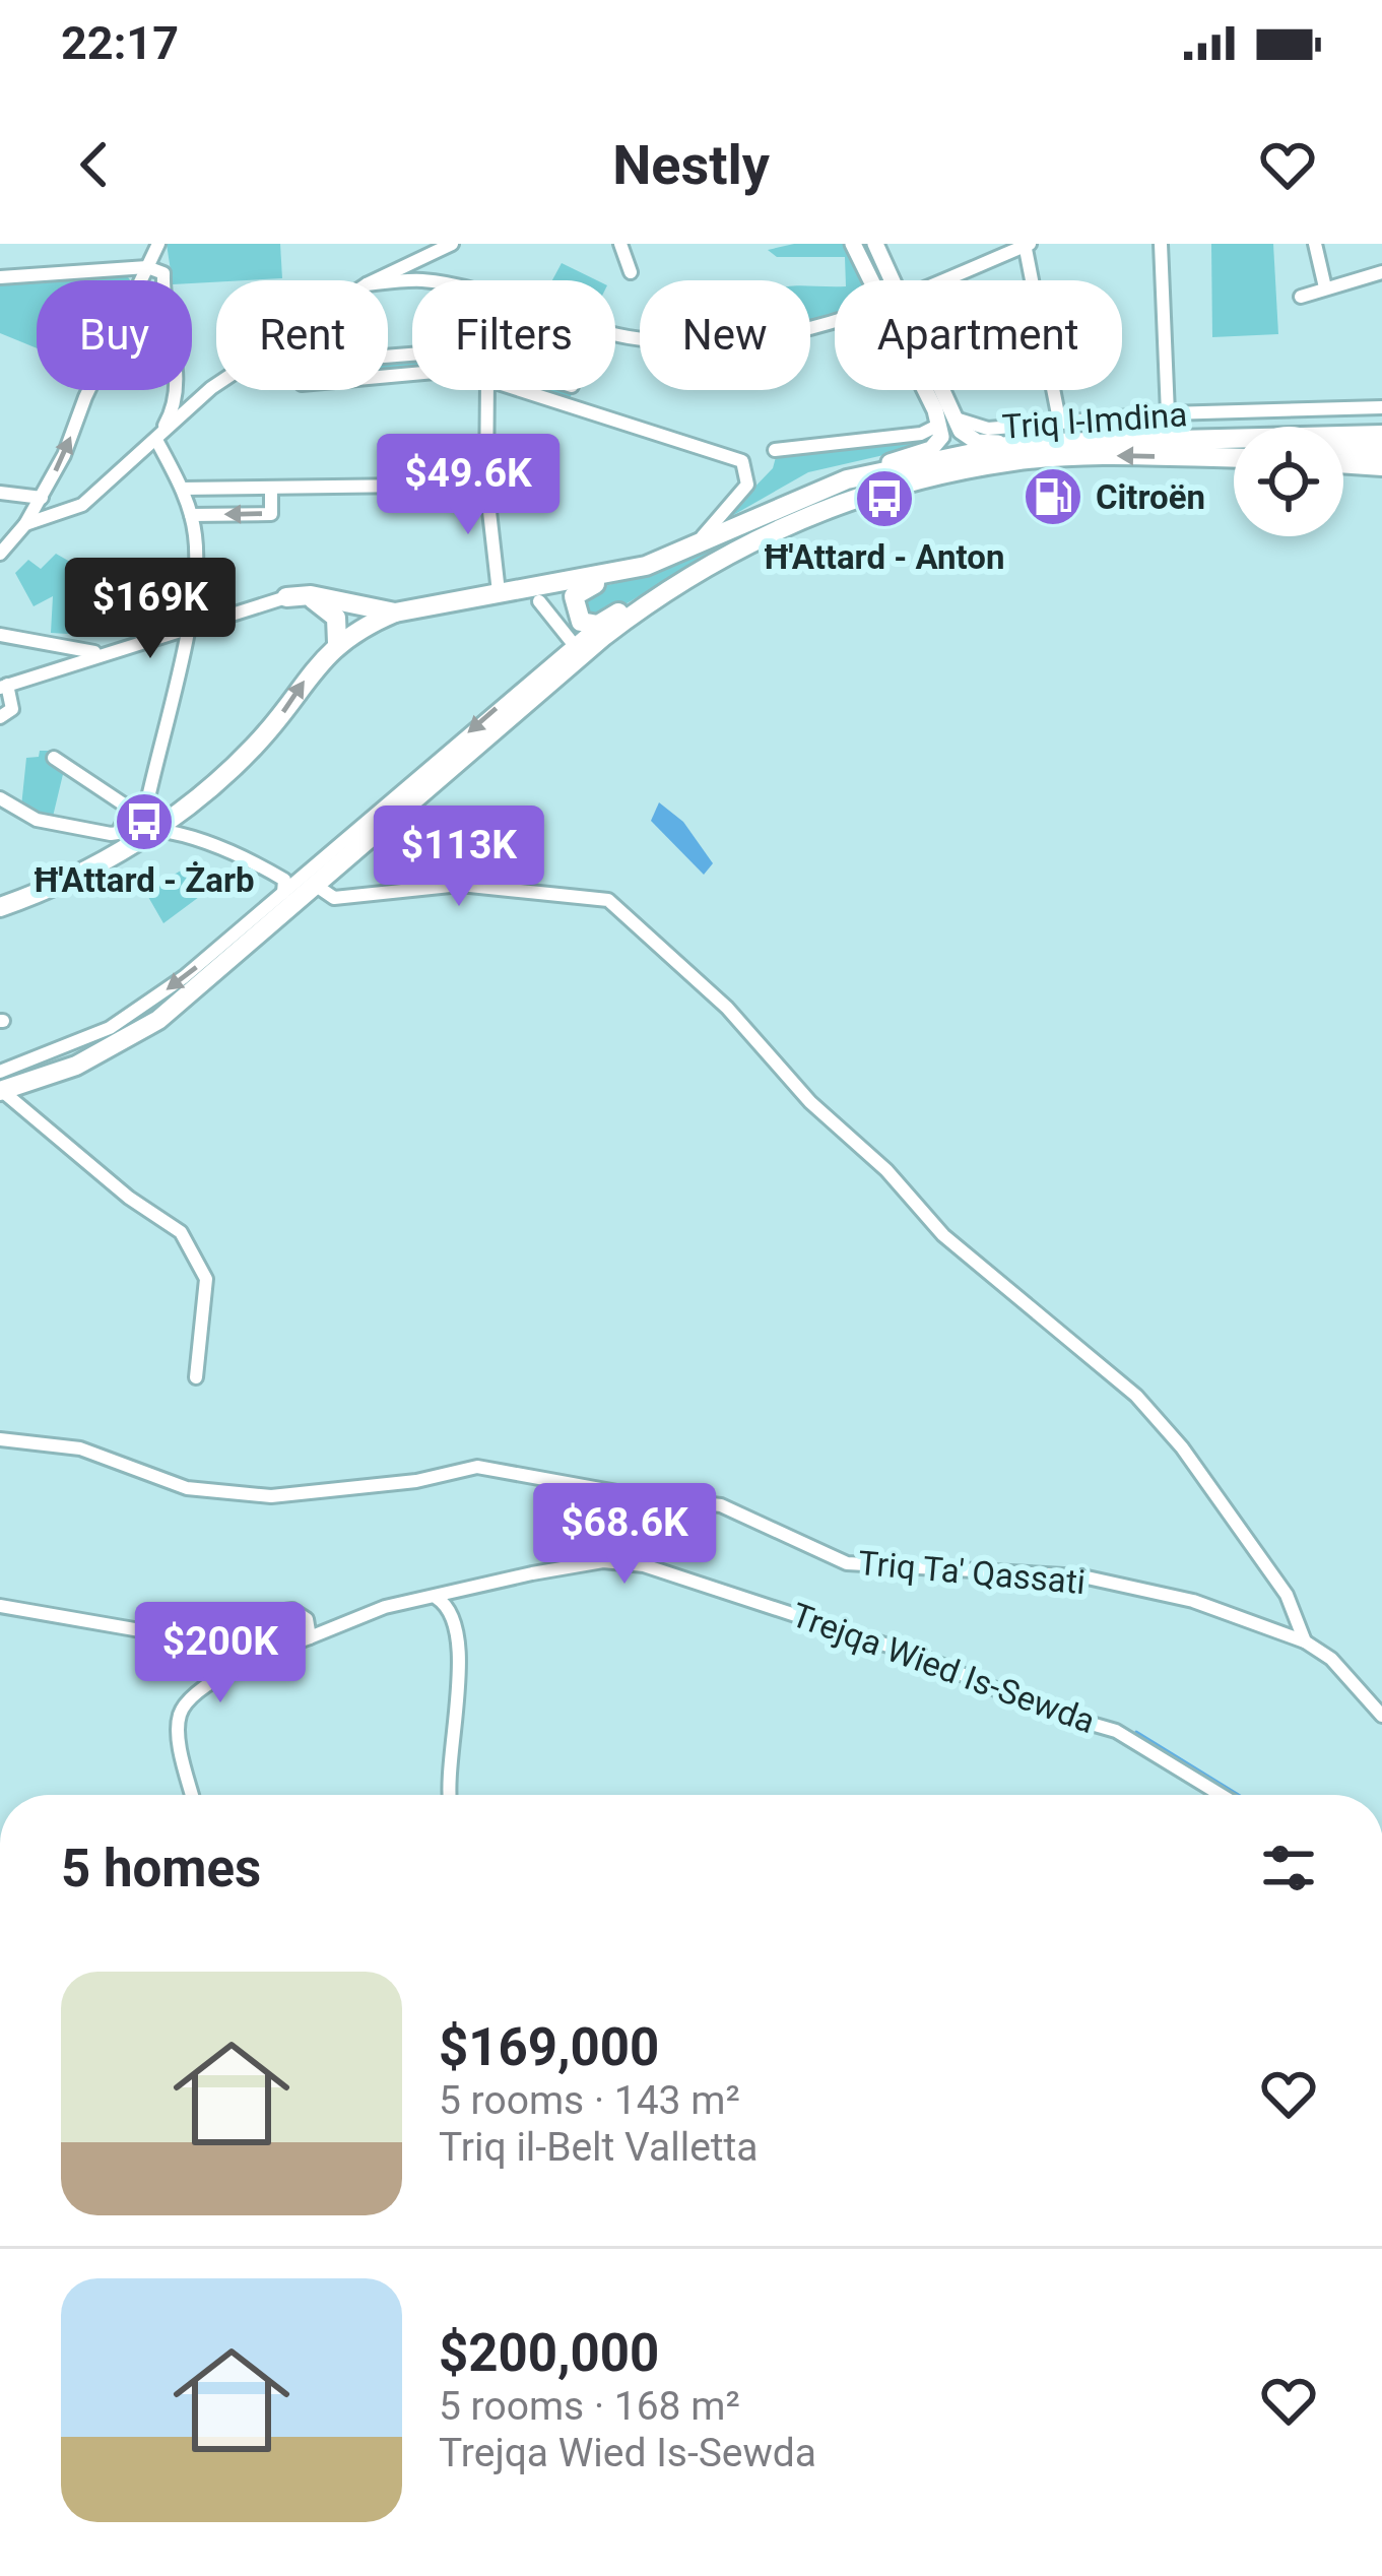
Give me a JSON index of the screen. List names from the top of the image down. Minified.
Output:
{"streets":{"highway":["Triq l-Imdina"],"street":["Triq Ta' Qassati","Trejqa Wied Is-Sewda"]},"places":{"fuel station":["Citroën"],"bus stop":["Ħ'Attard - Anton","Ħ'Attard - Żarb"]},"page":{"status":"22:17","header":"Nestly","chip":["Buy","Rent","Filters","New","Apartment"],"price":["$49.6K","$169K","$113K","$68.6K","$200K"],"heading":"5 homes","list":[{"name":"$169,000","note":"5 rooms · 143 m² · Triq il-Belt Valletta"},{"name":"$200,000","note":"5 rooms · 168 m² · Trejqa Wied Is-Sewda"}]}}
